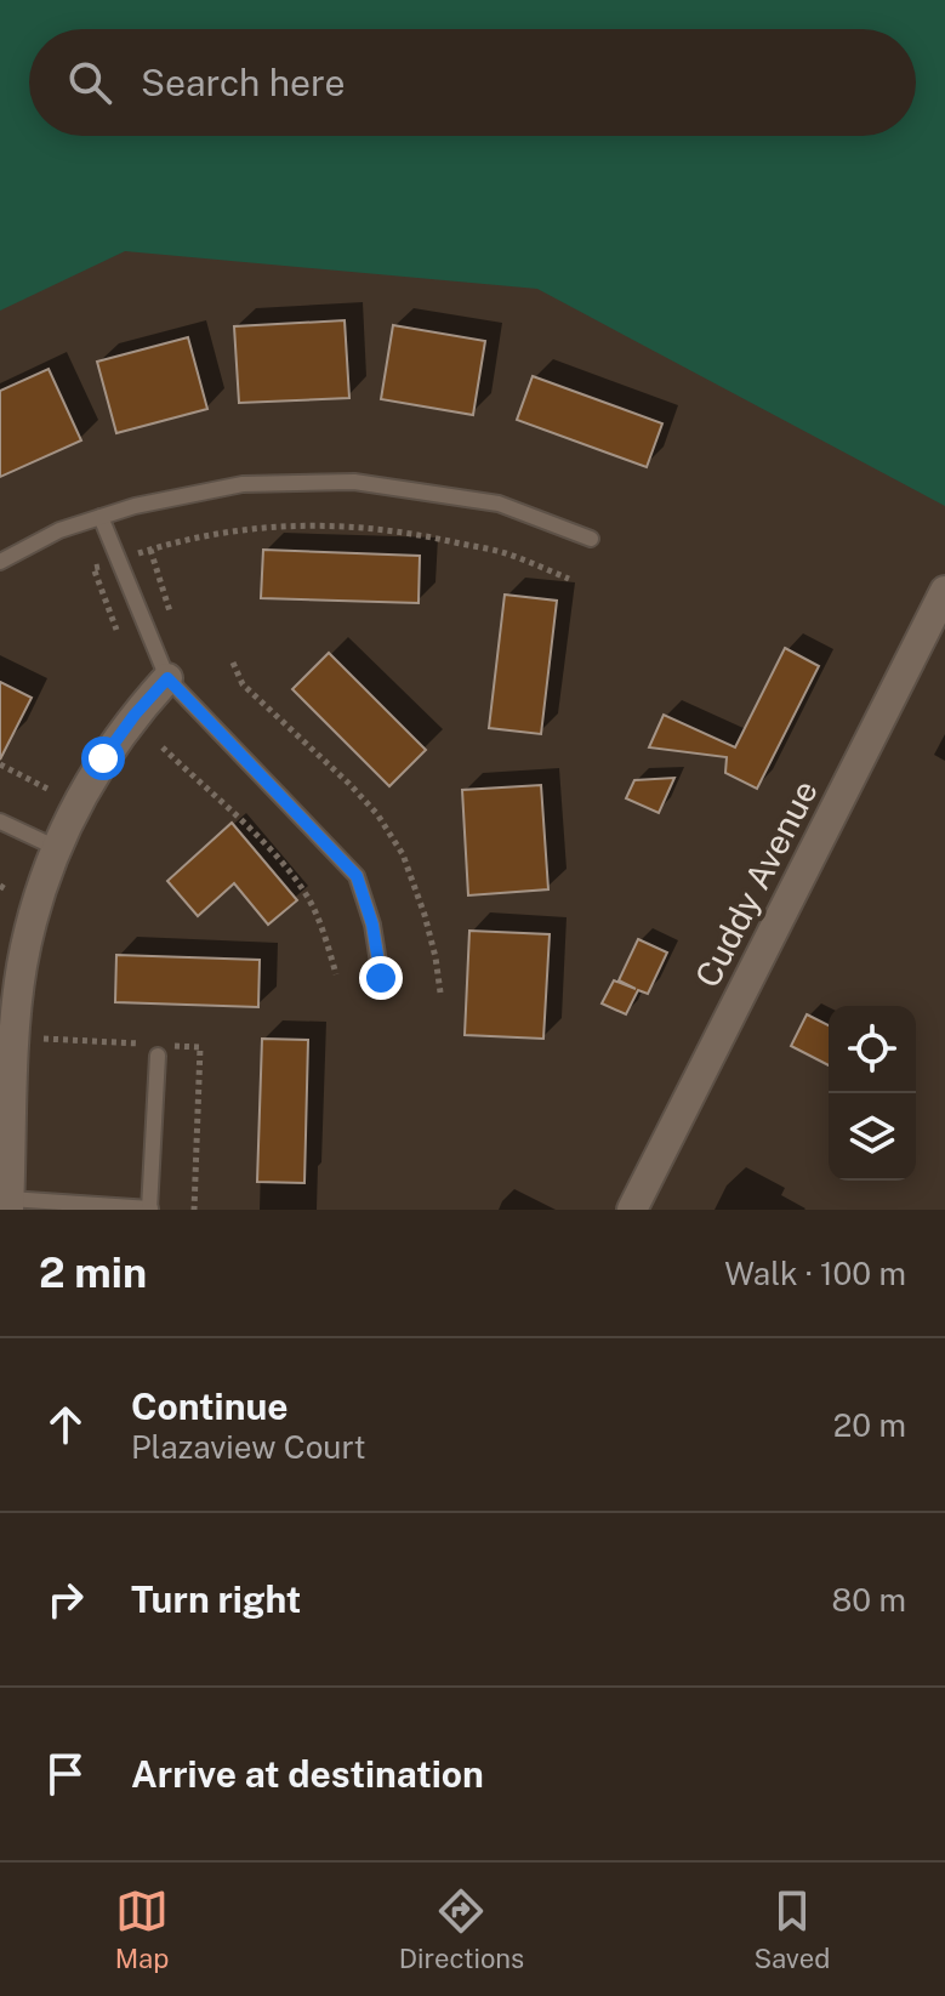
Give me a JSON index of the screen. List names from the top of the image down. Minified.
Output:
{"streets":{"street":["Cuddy Avenue"]},"page":{"search":"Search here","heading":["2 min","Walk · 100 m"],"list":[["Continue","Plazaview Court","20 m"],["Turn right","80 m"],"Arrive at destination"],"nav":["Map","Directions","Saved"]}}
